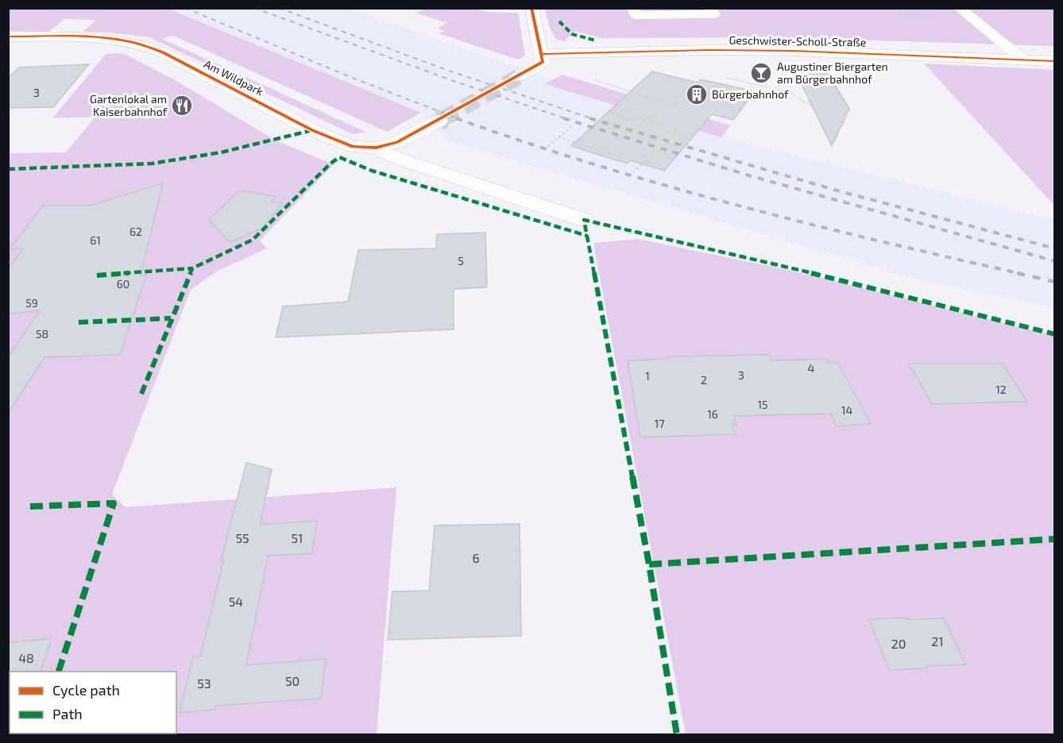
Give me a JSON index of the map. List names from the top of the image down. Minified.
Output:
{"streets":{"street":["Geschwister-Scholl-Straße","Am Wildpark"]},"places":{"bar":["Augustiner Biergarten am Bürgerbahnhof"],"building":["Bürgerbahnhof"],"restaurant":["Gartenlokal am Kaiserbahnhof"]},"house_numbers":["3","62","61","5","60","59","58","4","3","1","2","12","15","14","16","17","55","51","6","54","21","20","48","50","53"],"legend":["Cycle path","Path"]}
